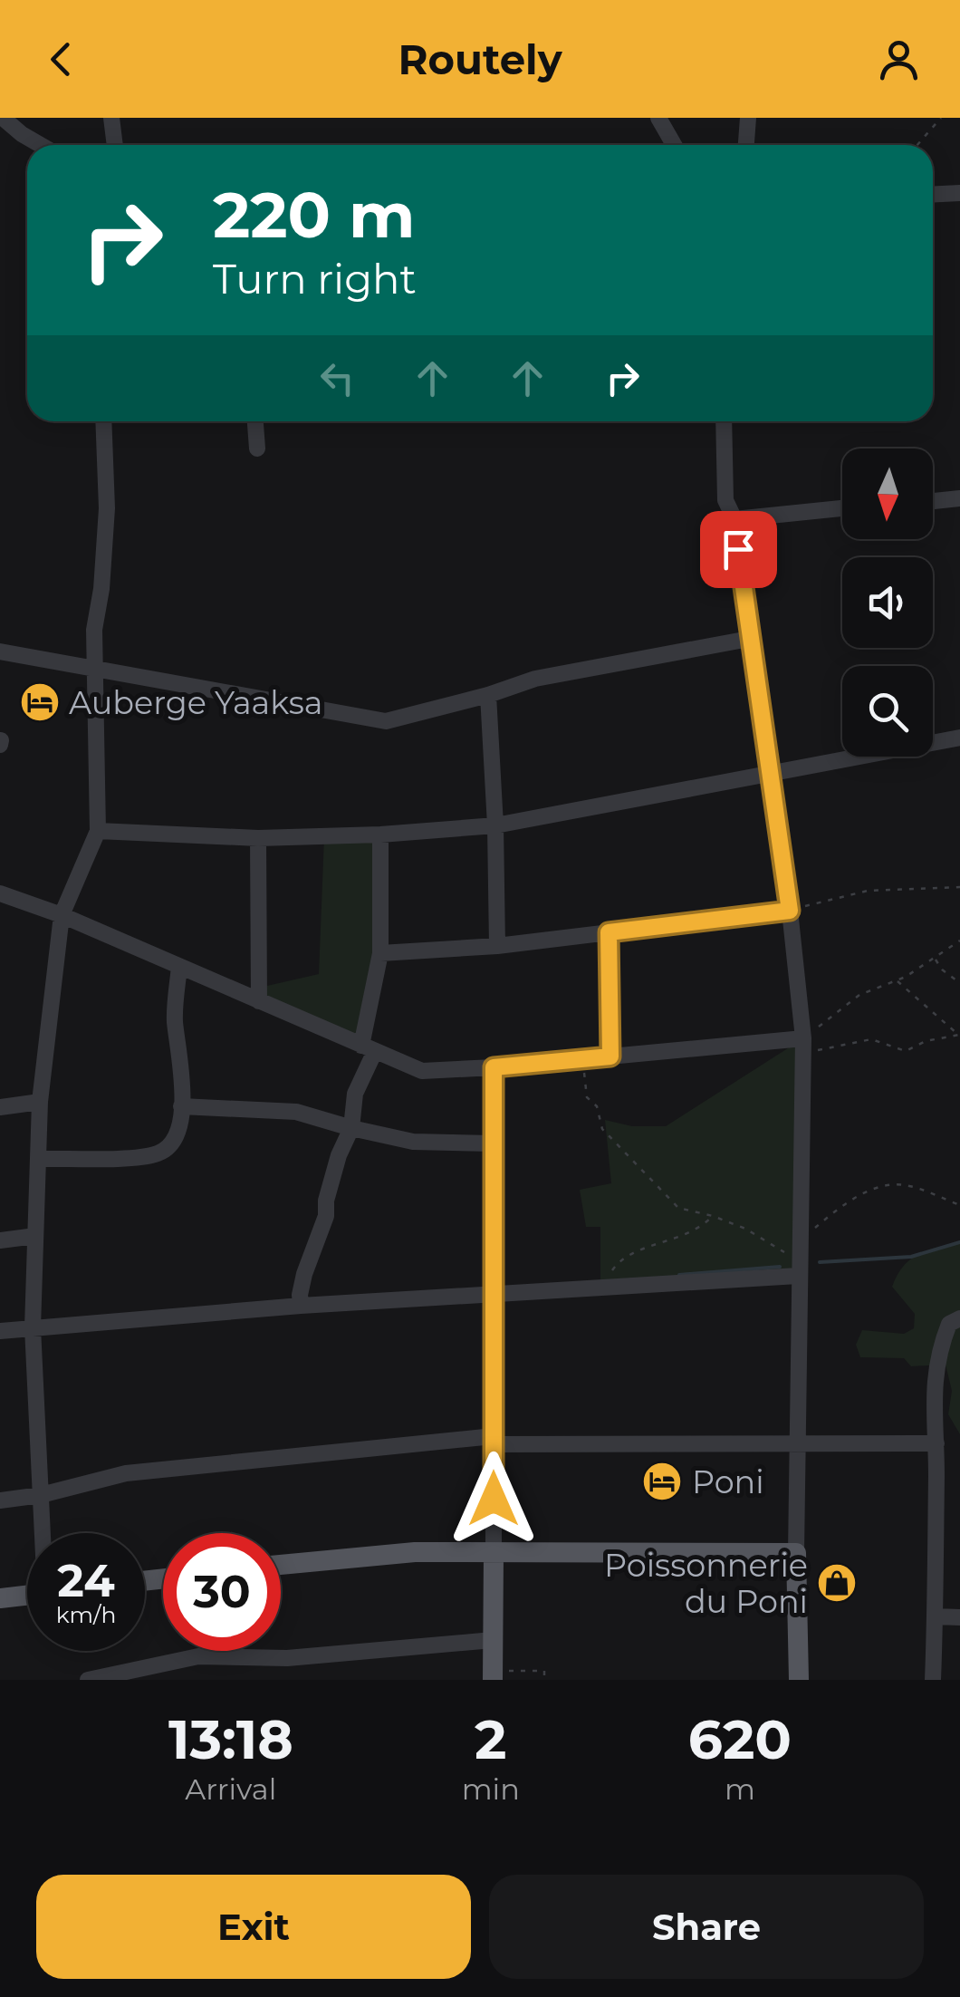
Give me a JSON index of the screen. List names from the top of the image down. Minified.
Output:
{"places":{"hotel":["Auberge Yaaksa","Poni"],"shop":["Poissonnerie du Poni"]},"north":"bottom","page":{"header":"Routely","turn":["220 m","Turn right"],"speed":"24 km/h","limit":"30","eta":["13:18","Arrival","2","min","620","m"],"buttons":["Exit","Share"]}}
